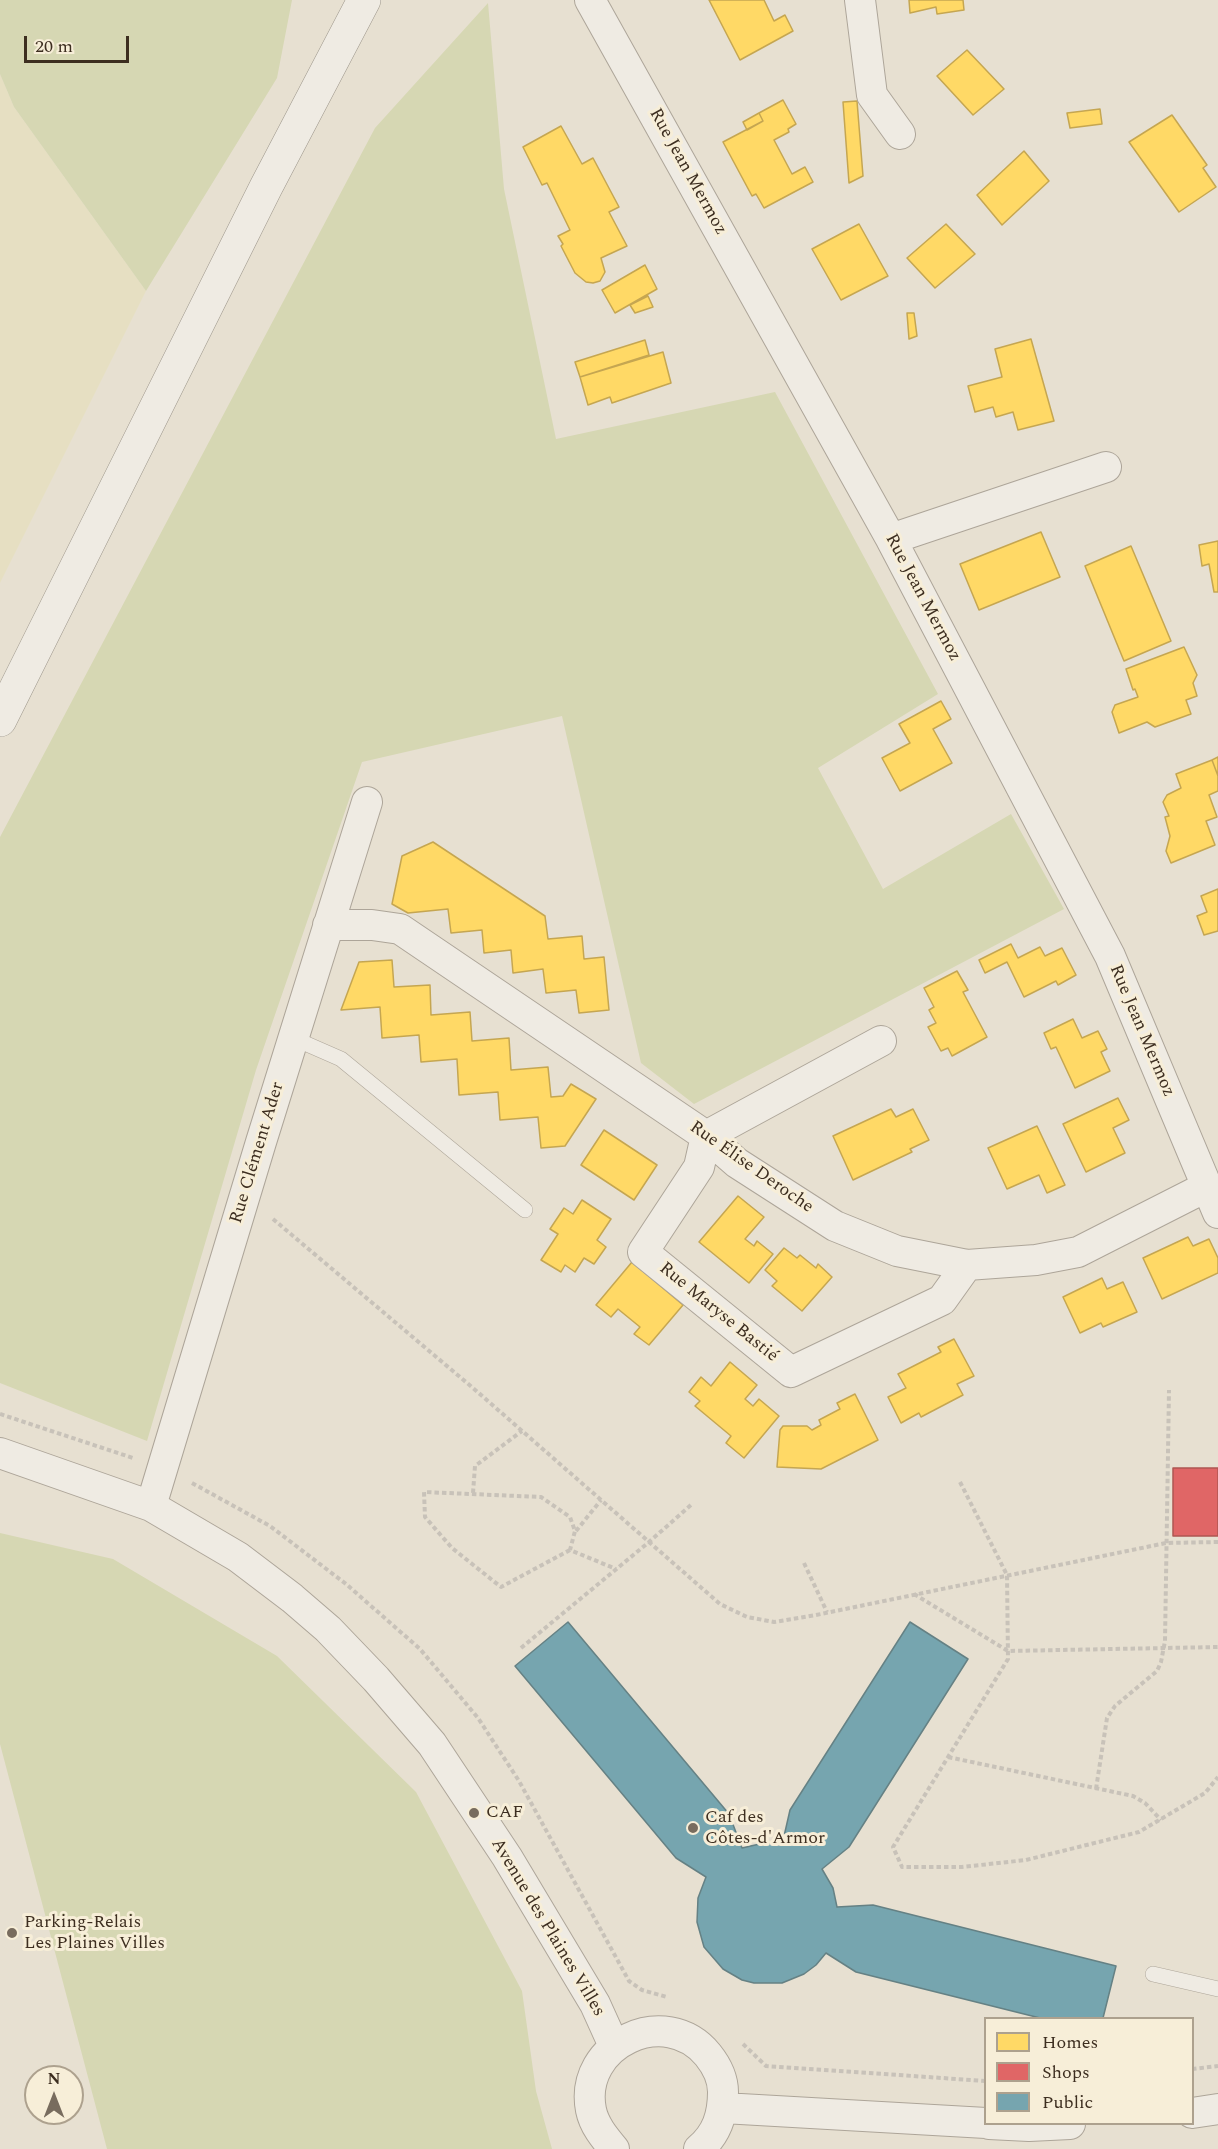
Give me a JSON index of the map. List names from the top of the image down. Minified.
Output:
{"streets":{"street":["Rue Jean Mermoz","Rue Clément Ader","Rue Élise Deroche","Rue Maryse Bastié","Avenue des Plaines Villes"]},"crossings":[["Rue Jean Mermoz","Rue Élise Deroche"],["Rue Clément Ader","Rue Élise Deroche"],["Rue Clément Ader","Avenue des Plaines Villes"],["Rue Élise Deroche","Rue Maryse Bastié"]],"places":["CAF","Caf des Côtes-d'Armor","Parking-Relais Les Plaines Villes"],"legend":["Homes","Shops","Public"],"scale_bar":"20 m","north":"top"}
